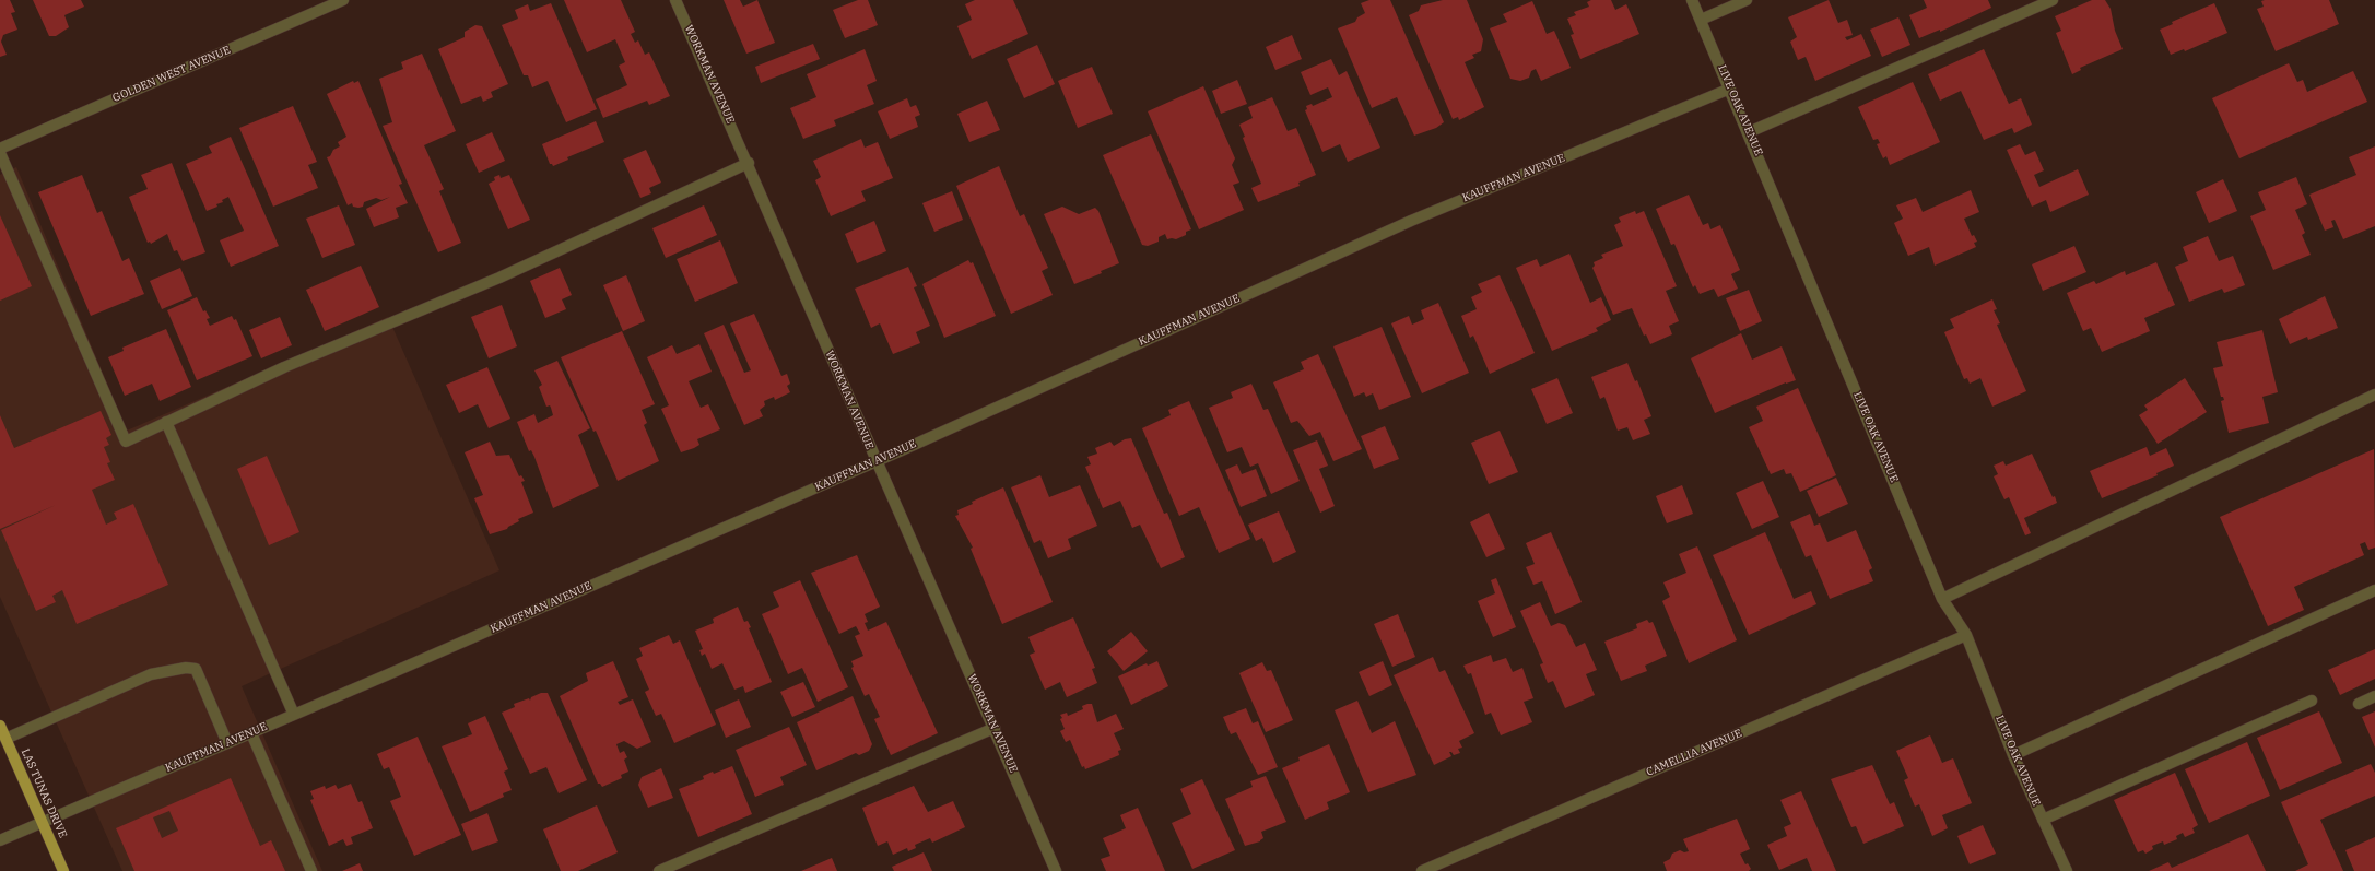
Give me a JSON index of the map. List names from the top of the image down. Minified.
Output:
{"streets":{"main road":["LAS TUNAS DRIVE"],"street":["GOLDEN WEST AVENUE","WORKMAN AVENUE","LIVE OAK AVENUE","KAUFFMAN AVENUE","CAMELLIA AVENUE"]},"crossings":[["WORKMAN AVENUE","KAUFFMAN AVENUE"],["LIVE OAK AVENUE","KAUFFMAN AVENUE"],["LIVE OAK AVENUE","CAMELLIA AVENUE"],["KAUFFMAN AVENUE","LAS TUNAS DRIVE"]]}
